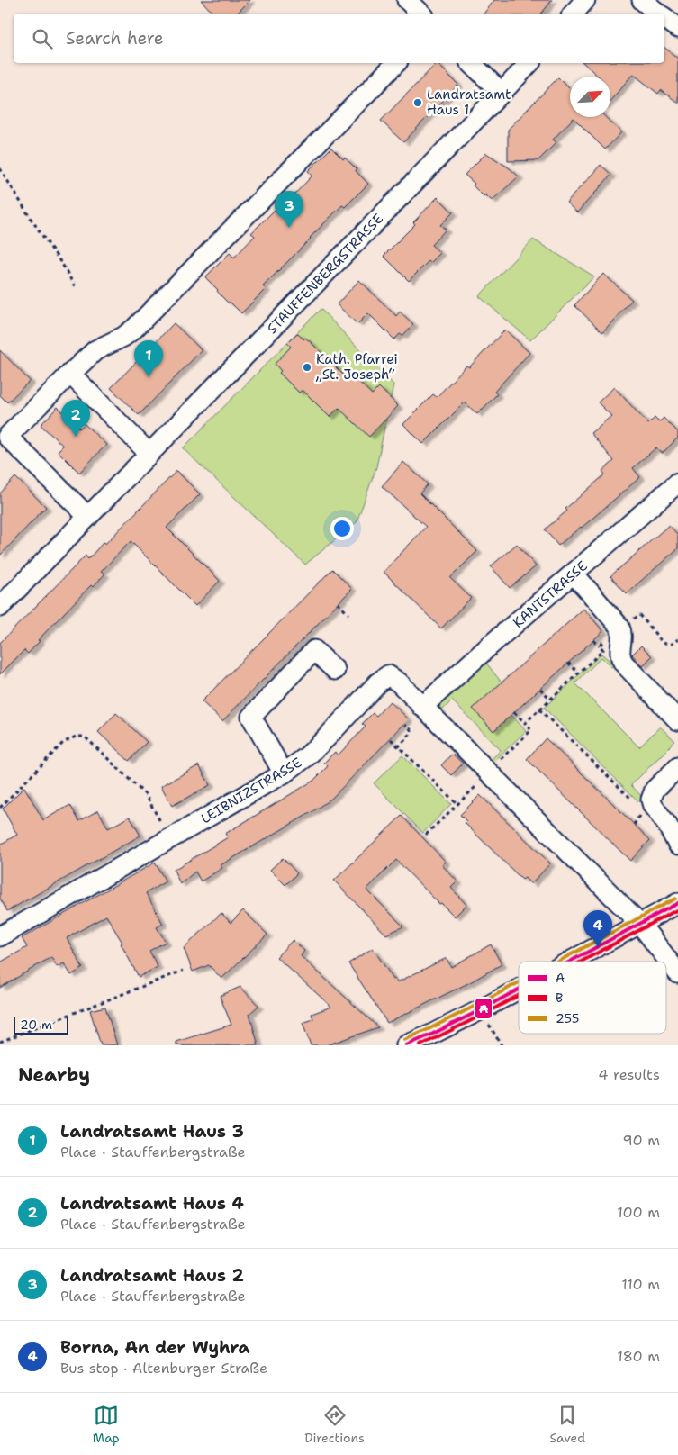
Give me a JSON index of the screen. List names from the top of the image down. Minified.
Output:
{"streets":{"street":["STAUFFENBERGSTRASSE","KANTSTRASSE","LEIBNIZSTRASSE"]},"crossings":[["KANTSTRASSE","LEIBNIZSTRASSE"]],"places":["Landratsamt Haus 1","Kath. Pfarrei „St. Joseph“"],"lines":["transit line 255","transit line A","transit line B"],"legend":["A","B","255"],"scale_bar":"20 m","north":"top right","page":{"search":"Search here","pins":["3","1","2","4"],"scale":"20 m","heading":["Nearby","4 results"],"list":[{"mark":"1","name":"Landratsamt Haus 3","note":"Place · Stauffenbergstraße","value":"90 m"},{"mark":"2","name":"Landratsamt Haus 4","note":"Place · Stauffenbergstraße","value":"100 m"},{"mark":"3","name":"Landratsamt Haus 2","note":"Place · Stauffenbergstraße","value":"110 m"},{"mark":"4","name":"Borna, An der Wyhra","note":"Bus stop · Altenburger Straße","value":"180 m"}],"nav":["Map","Directions","Saved"]}}
